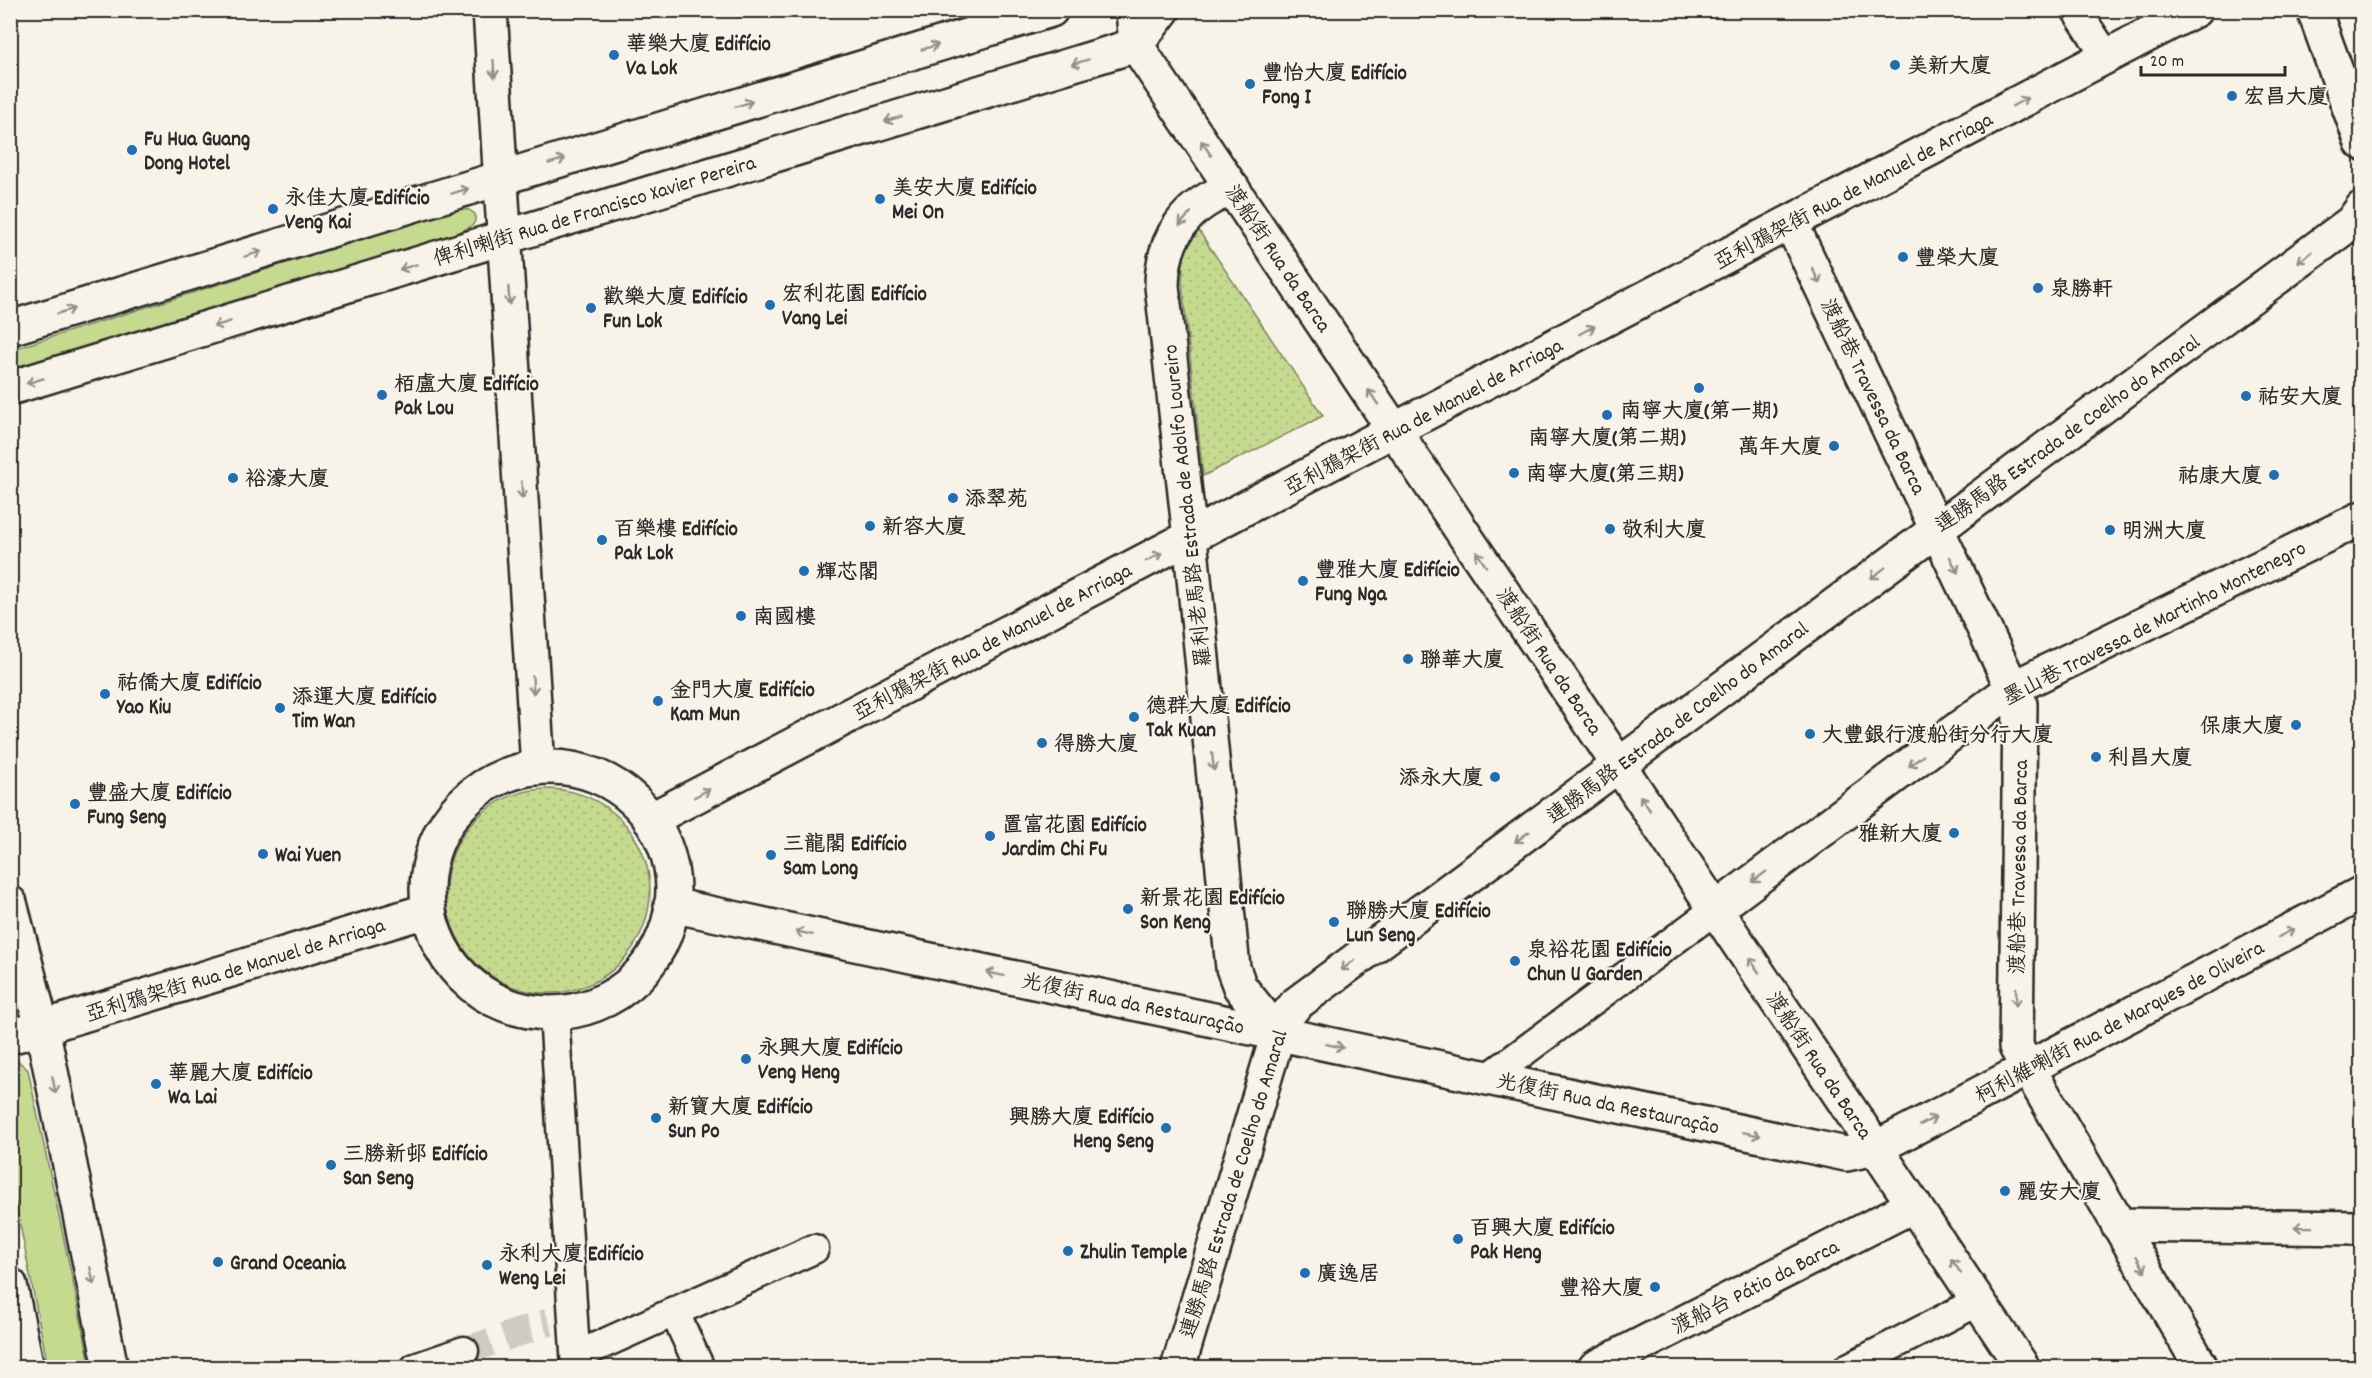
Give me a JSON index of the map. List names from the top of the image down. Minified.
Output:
{"streets":{"street":["亞利鴉架街 Rua de Manuel de Arriaga","俾利喇街 Rua de Francisco Xavier Pereira","渡船街 Rua da Barca","渡船巷 Travessa da Barca","連勝馬路 Estrada de Coelho do Amaral","羅利老馬路 Estrada de Adolfo Loureiro","墨山巷 Travessa de Martinho Montenegro","光復街 Rua da Restauração","柯利維喇街 Rua de Marques de Oliveira","渡船台 Pátio da Barca"]},"crossings":[["亞利鴉架街 Rua de Manuel de Arriaga","渡船街 Rua da Barca"],["亞利鴉架街 Rua de Manuel de Arriaga","渡船巷 Travessa da Barca"],["亞利鴉架街 Rua de Manuel de Arriaga","羅利老馬路 Estrada de Adolfo Loureiro"],["俾利喇街 Rua de Francisco Xavier Pereira","渡船街 Rua da Barca"],["渡船街 Rua da Barca","連勝馬路 Estrada de Coelho do Amaral"],["渡船街 Rua da Barca","羅利老馬路 Estrada de Adolfo Loureiro"],["渡船街 Rua da Barca","墨山巷 Travessa de Martinho Montenegro"],["渡船街 Rua da Barca","光復街 Rua da Restauração"],["渡船街 Rua da Barca","柯利維喇街 Rua de Marques de Oliveira"],["渡船街 Rua da Barca","渡船台 Pátio da Barca"],["渡船巷 Travessa da Barca","連勝馬路 Estrada de Coelho do Amaral"],["渡船巷 Travessa da Barca","墨山巷 Travessa de Martinho Montenegro"],["渡船巷 Travessa da Barca","柯利維喇街 Rua de Marques de Oliveira"],["連勝馬路 Estrada de Coelho do Amaral","羅利老馬路 Estrada de Adolfo Loureiro"],["連勝馬路 Estrada de Coelho do Amaral","光復街 Rua da Restauração"],["羅利老馬路 Estrada de Adolfo Loureiro","光復街 Rua da Restauração"],["墨山巷 Travessa de Martinho Montenegro","光復街 Rua da Restauração"],["光復街 Rua da Restauração","柯利維喇街 Rua de Marques de Oliveira"]],"one_way":["亞利鴉架街 Rua de Manuel de Arriaga","渡船街 Rua da Barca","渡船巷 Travessa da Barca","連勝馬路 Estrada de Coelho do Amaral","羅利老馬路 Estrada de Adolfo Loureiro","墨山巷 Travessa de Martinho Montenegro","柯利維喇街 Rua de Marques de Oliveira"],"places":["華樂大廈 Edifício Va Lok","美新大廈","豐怡大廈 Edifício Fong I","宏昌大廈","Fu Hua Guang Dong Hotel","美安大廈 Edifício Mei On","永佳大廈 Edifício Veng Kai","豐榮大廈","泉勝軒","宏利花園 Edifício Vang Lei","歡樂大廈 Edifício Fun Lok","南寧大廈(第一期)","栢盧大廈 Edifício Pak Lou","祐安大廈","南寧大廈(第二期)","萬年大廈","南寧大廈(第三期)","祐康大廈","裕濠大廈","添翠苑","新容大廈","敬利大廈","明洲大廈","百樂樓 Edifício Pak Lok","輝芯閣","豐雅大廈 Edifício Fung Nga","南國樓","聯華大廈","祐僑大廈 Edifício Yao Kiu","金門大廈 Edifício Kam Mun","添運大廈 Edifício Tim Wan","德群大廈 Edifício Tak Kuan","保康大廈","大豐銀行渡船街分行大廈","得勝大廈","利昌大廈","添永大廈","豐盛大廈 Edifício Fung Seng","雅新大廈","置富花園 Edifício Jardim Chi Fu","Wai Yuen","三龍閣 Edifício Sam Long","新景花園 Edifício Son Keng","聯勝大廈 Edifício Lun Seng","泉裕花園 Edifício Chun U Garden","永興大廈 Edifício Veng Heng","華麗大廈 Edifício Wa Lai","新寶大廈 Edifício Sun Po","興勝大廈 Edifício Heng Seng","三勝新邨 Edifício San Seng","麗安大廈","百興大廈 Edifício Pak Heng","Zhulin Temple","Grand Oceania","永利大廈 Edifício Weng Lei","廣逸居","豐裕大廈"],"scale_bar":"20 m"}
